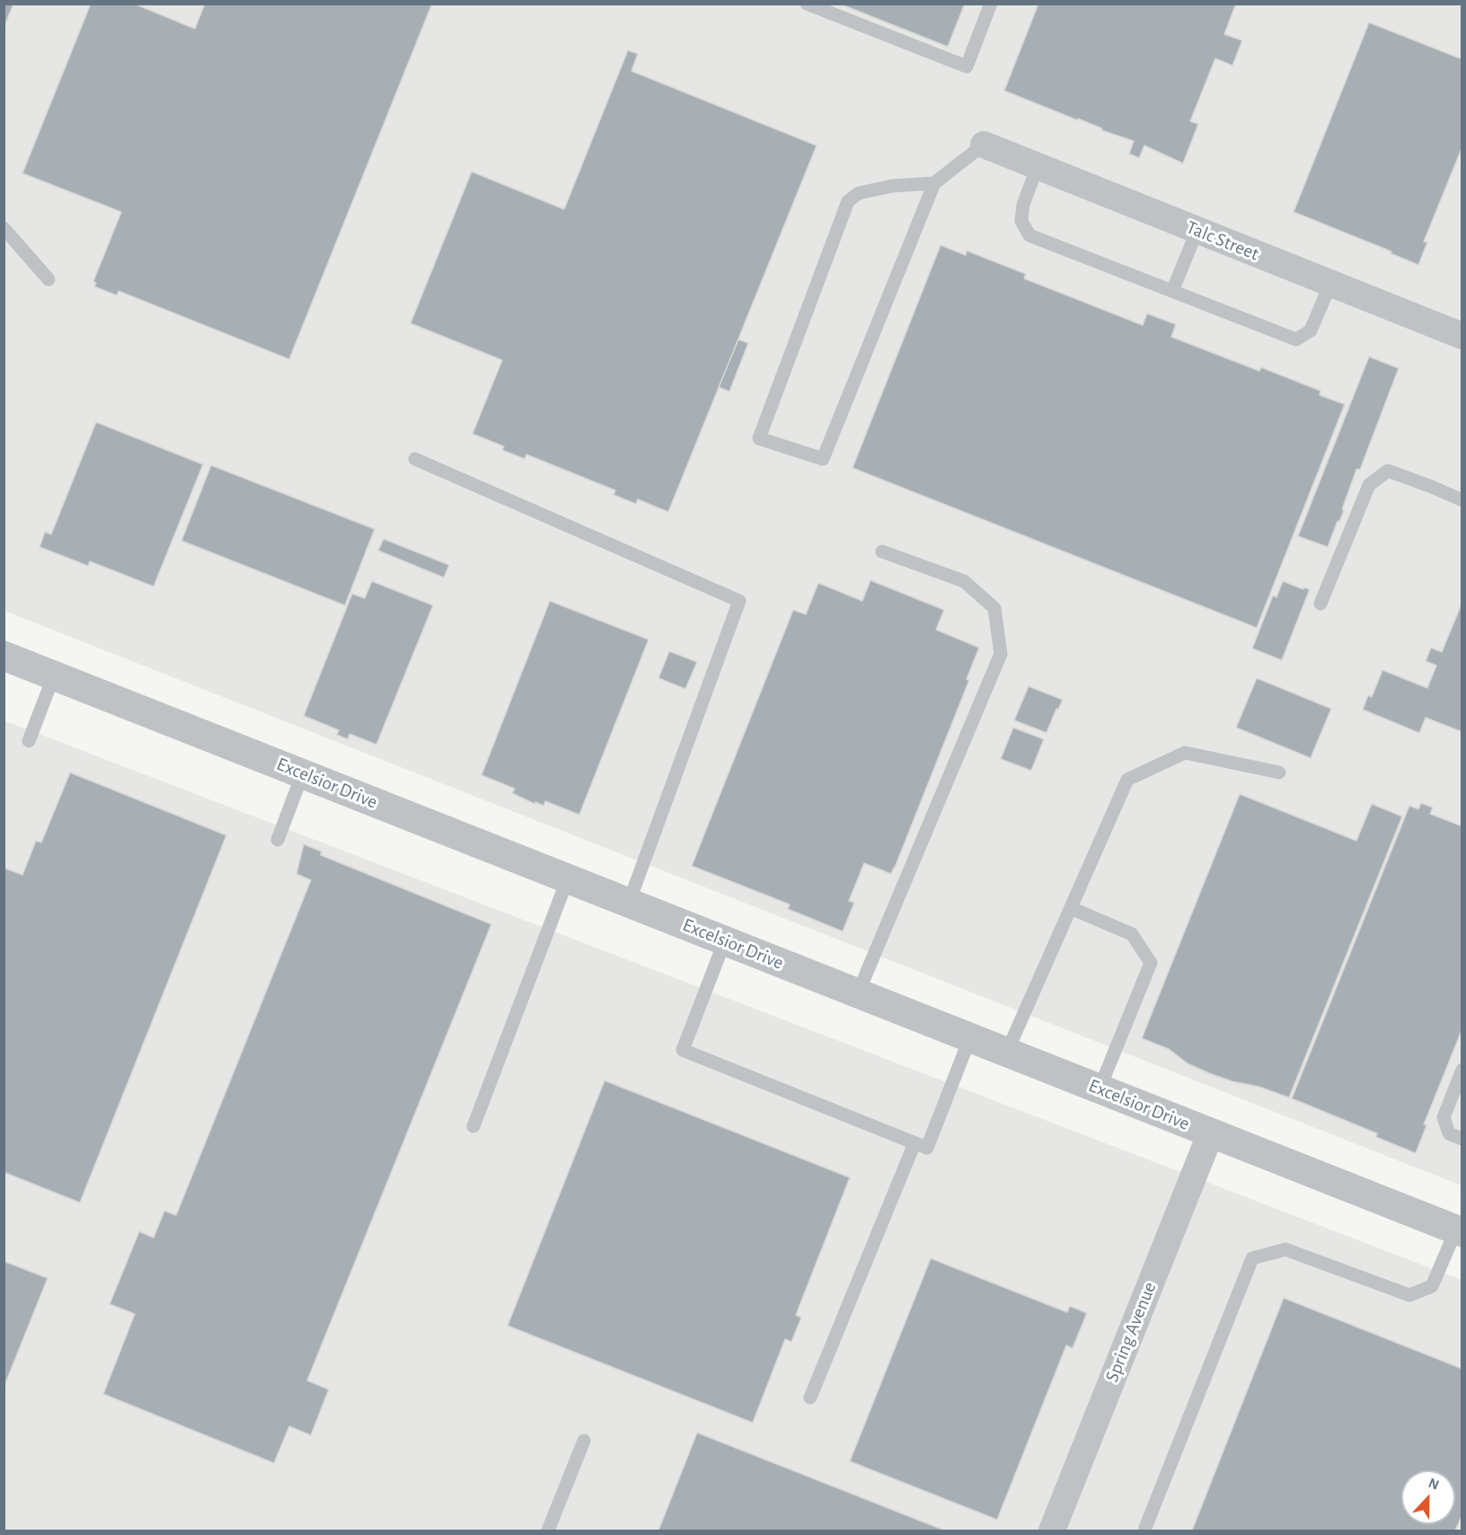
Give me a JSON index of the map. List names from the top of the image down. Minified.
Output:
{"streets":{"street":["Talc Street","Excelsior Drive","Spring Avenue"]},"crossings":[["Excelsior Drive","Spring Avenue"]],"north":"top"}
